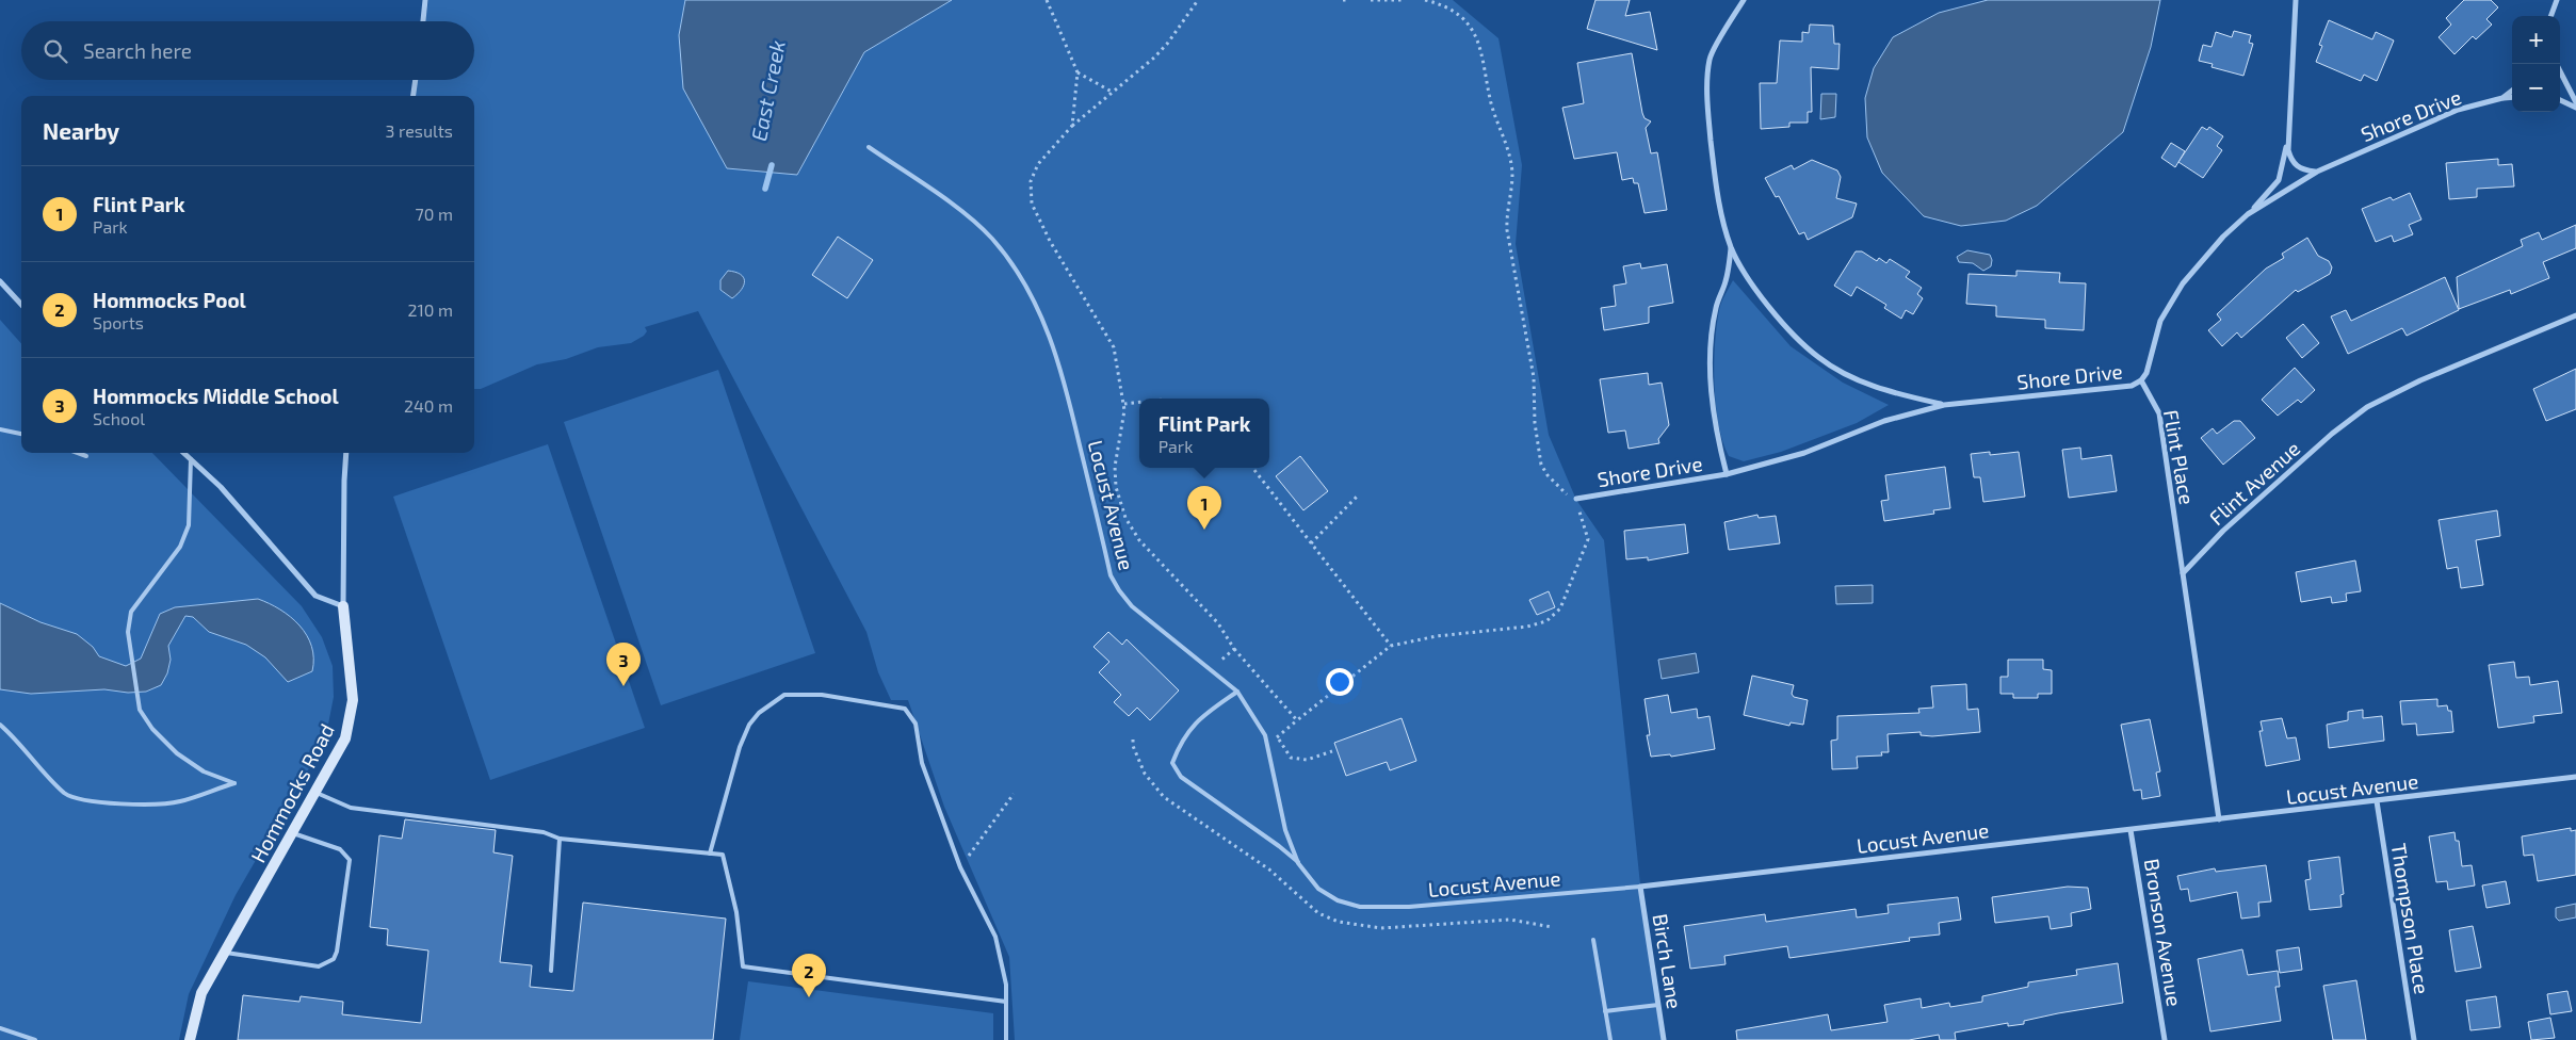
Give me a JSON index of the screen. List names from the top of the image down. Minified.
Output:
{"streets":{"street":["Shore Drive","Flint Place","Flint Avenue","Locust Avenue","Hommocks Road","Thompson Place","Bronson Avenue","Birch Lane"]},"crossings":[["Shore Drive","Flint Place"],["Flint Place","Flint Avenue"],["Locust Avenue","Thompson Place"],["Locust Avenue","Bronson Avenue"],["Locust Avenue","Birch Lane"]],"water":["East Creek"],"page":{"map_buttons":["+","−"],"search":"Search here","heading":["Nearby","3 results"],"list":[{"mark":"1","name":"Flint Park","note":"Park","value":"70 m"},{"mark":"2","name":"Hommocks Pool","note":"Sports","value":"210 m"},{"mark":"3","name":"Hommocks Middle School","note":"School","value":"240 m"}],"popup":["Flint Park","Park"],"pins":["1","3","2"]}}
